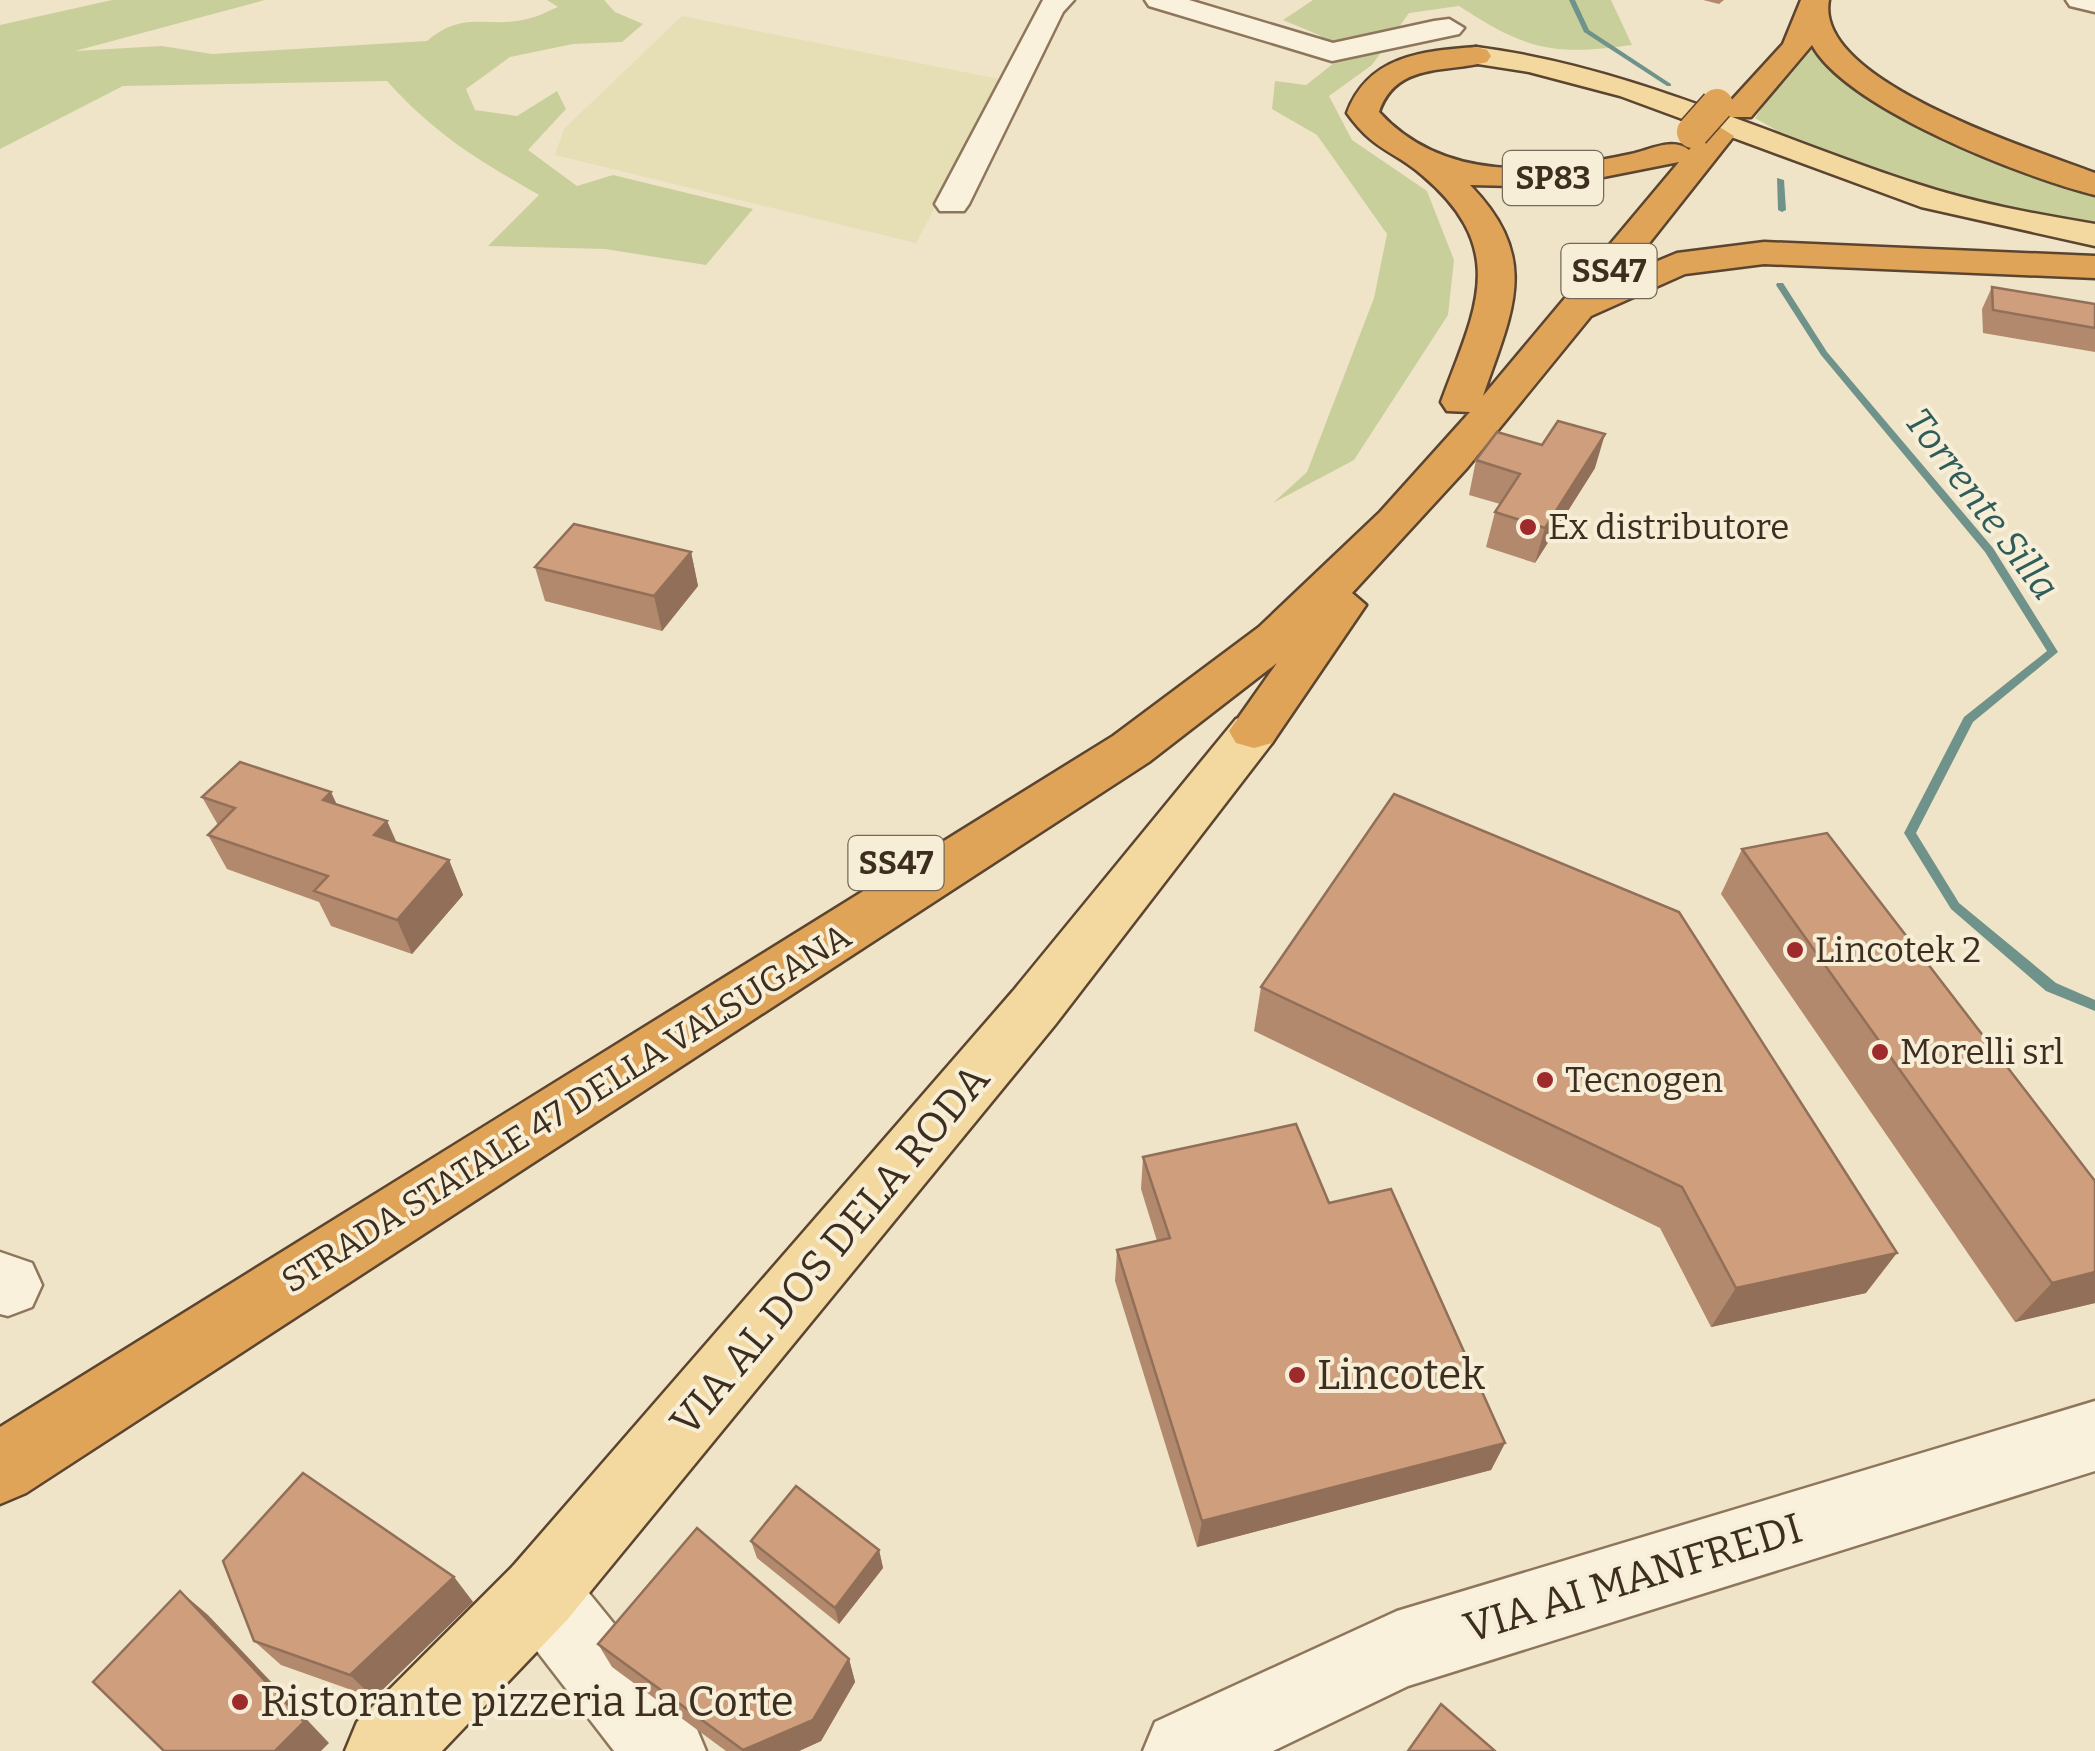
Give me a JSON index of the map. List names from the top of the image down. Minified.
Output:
{"streets":{"highway":["SP83","SS47","STRADA STATALE 47 DELLA VALSUGANA"],"main road":["VIA AL DOS DELA RODA"],"street":["VIA AI MANFREDI"]},"crossings":[["SP83","STRADA STATALE 47 DELLA VALSUGANA"]],"water":["Torrente Silla"],"places":["Ex distributore","Lincotek 2","Morelli srl","Tecnogen","Lincotek","Ristorante pizzeria La Corte"]}
